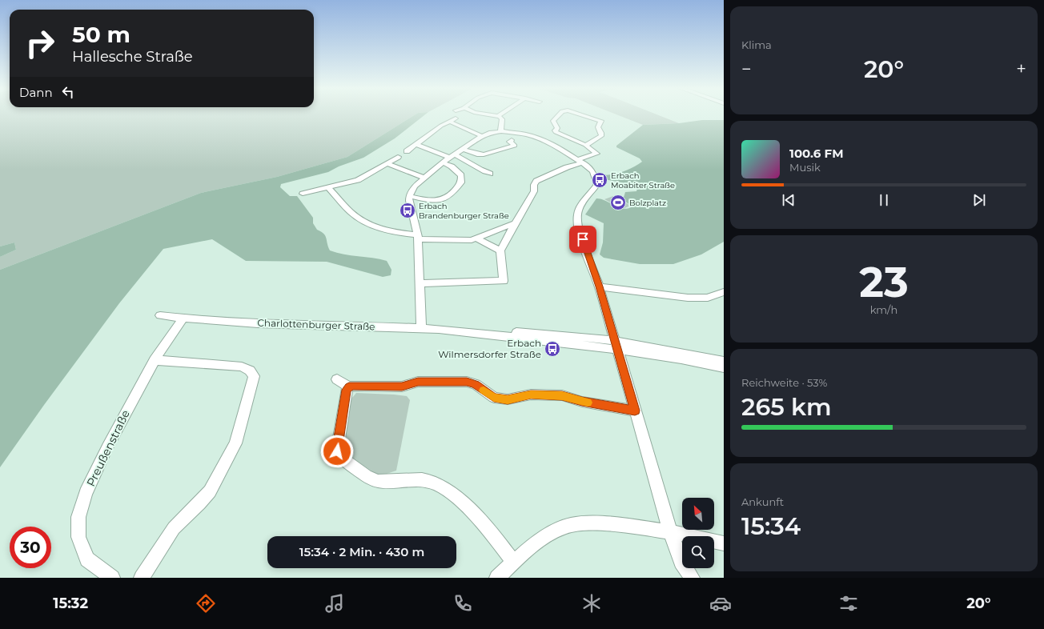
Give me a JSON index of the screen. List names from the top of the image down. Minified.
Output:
{"streets":{"street":["Charlottenburger Straße","Preußenstraße"]},"crossings":[["Charlottenburger Straße","Preußenstraße"]],"places":{"bus stop":["Erbach Moabiter Straße","Erbach Brandenburger Straße","Erbach Wilmersdorfer Straße"],"sports":["Bolzplatz"]},"north":"top left","page":{"tile":["Klima",["23","km/h"],["Reichweite · 53%","265 km"],["Ankunft","15:34"]],"turn":["50 m","Hallesche Straße"],"heat":["−","20°","+"],"then":"Dann","song":["100.6 FM","Musik"],"limit":"30","trip":"15:34 · 2 Min. · 430 m","tabs":["15:32","20°"]}}
